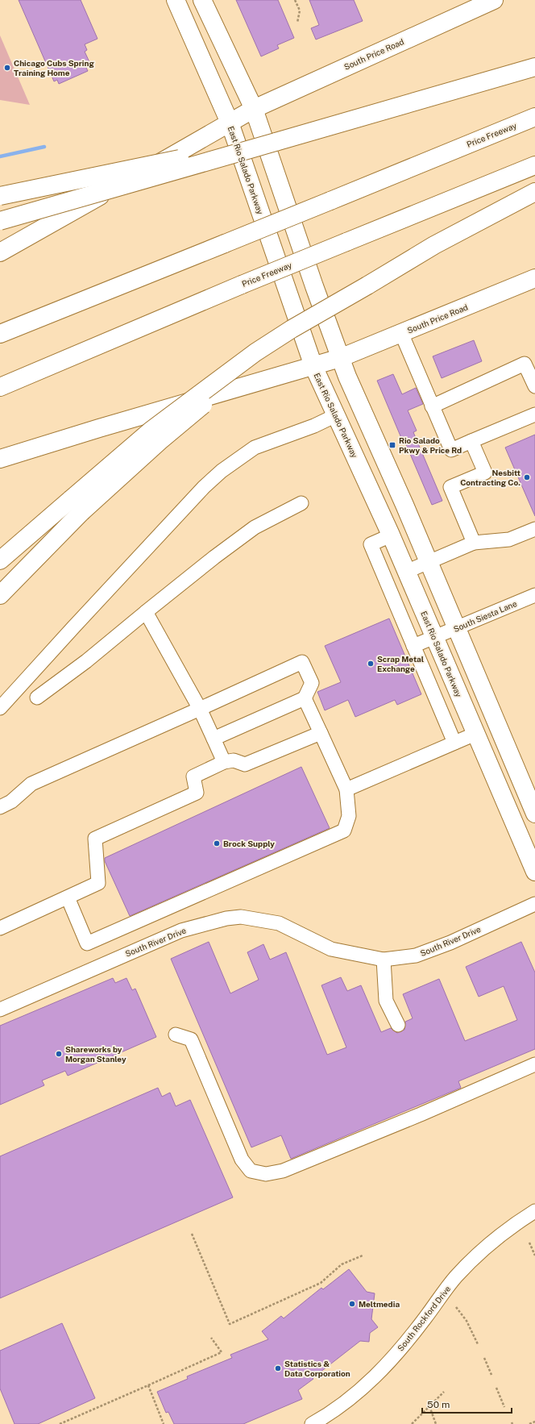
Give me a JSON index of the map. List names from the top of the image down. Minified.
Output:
{"streets":{"main road":["South Price Road","Price Freeway","East Rio Salado Parkway"],"street":["South Siesta Lane","South River Drive","South Rockford Drive"]},"crossings":[["South Price Road","East Rio Salado Parkway"],["East Rio Salado Parkway","South Siesta Lane"]],"places":{"other":["Chicago Cubs Spring Training Home","Nesbitt Contracting Co.","Scrap Metal Exchange","Brock Supply","Shareworks by Morgan Stanley","Meltmedia","Statistics & Data Corporation"],"transit":["Rio Salado Pkwy & Price Rd"]},"scale_bar":"50 m"}
